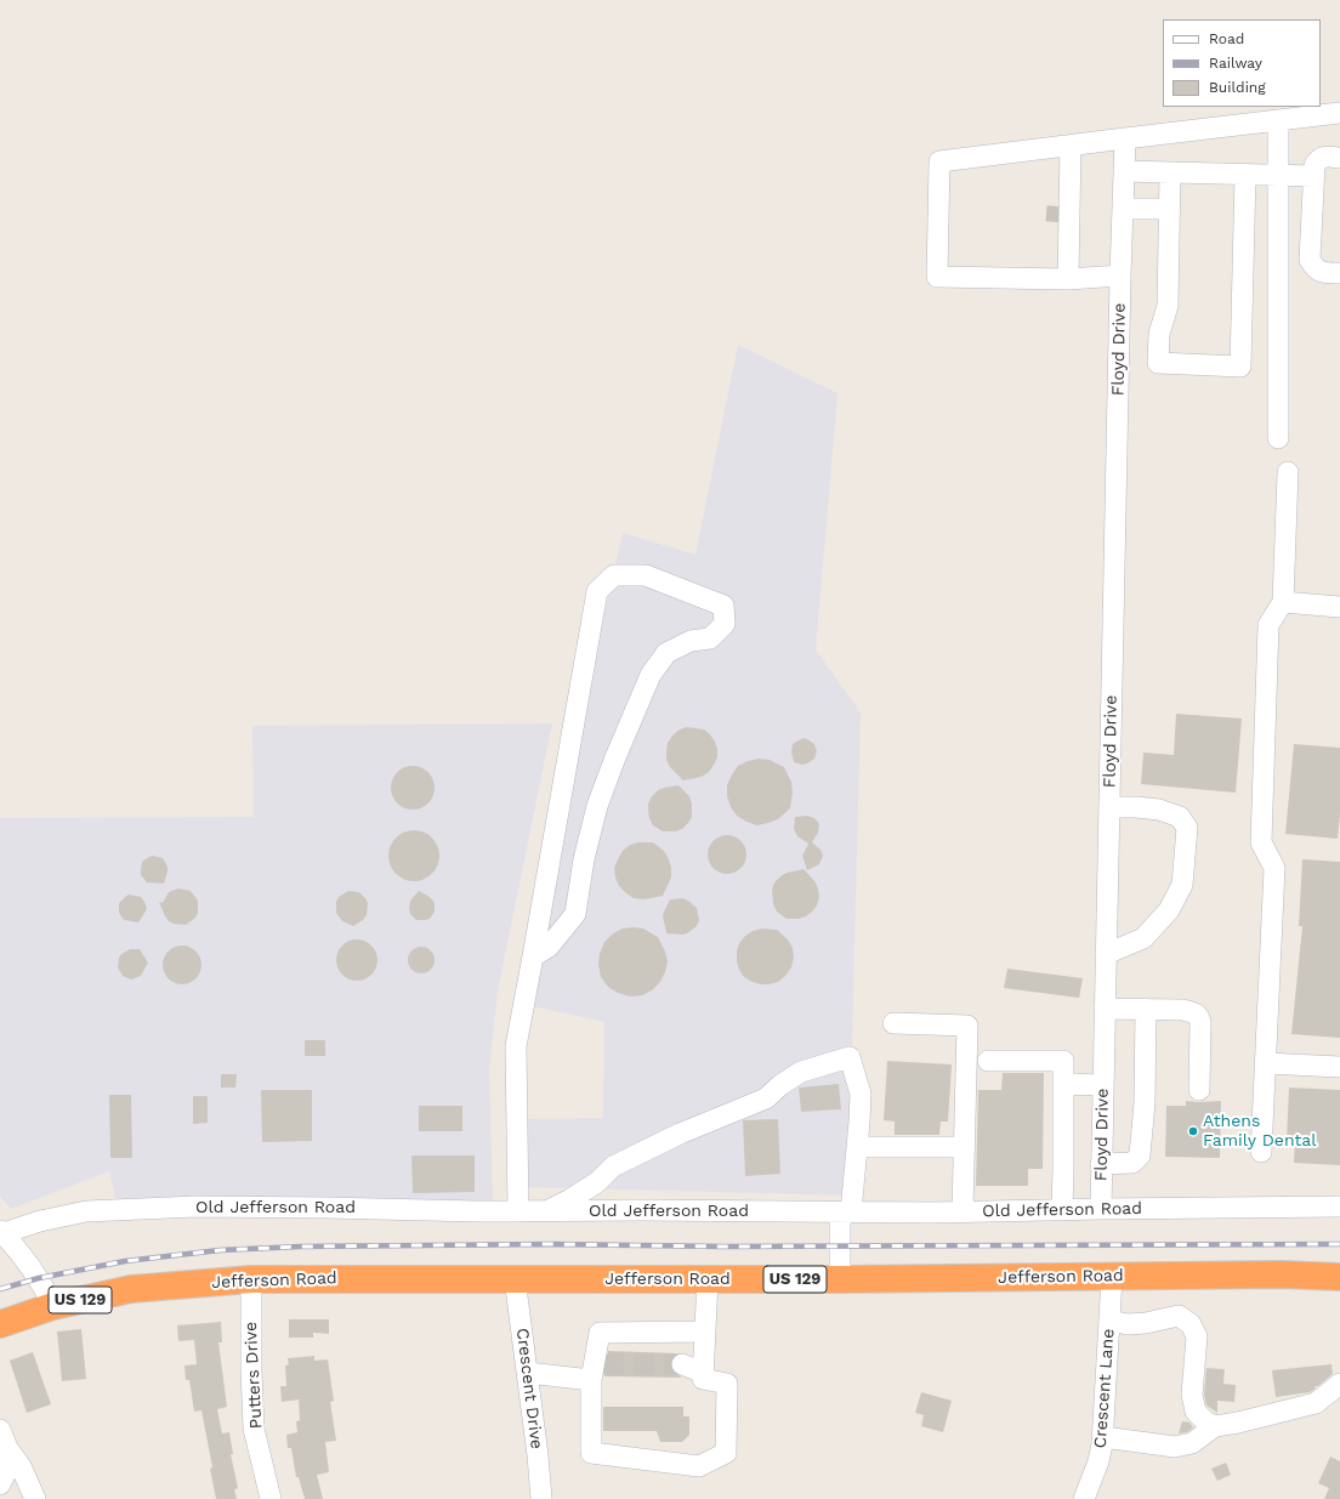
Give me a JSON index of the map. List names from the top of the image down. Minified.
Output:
{"streets":{"highway":["Jefferson Road","US 129"],"street":["Floyd Drive","Old Jefferson Road","Putters Drive","Crescent Drive","Crescent Lane"]},"crossings":[["Floyd Drive","Old Jefferson Road"],["Jefferson Road","Putters Drive"],["Jefferson Road","Crescent Drive"],["Jefferson Road","Crescent Lane"]],"places":["Athens Family Dental"],"legend":["Road","Railway","Building"]}
